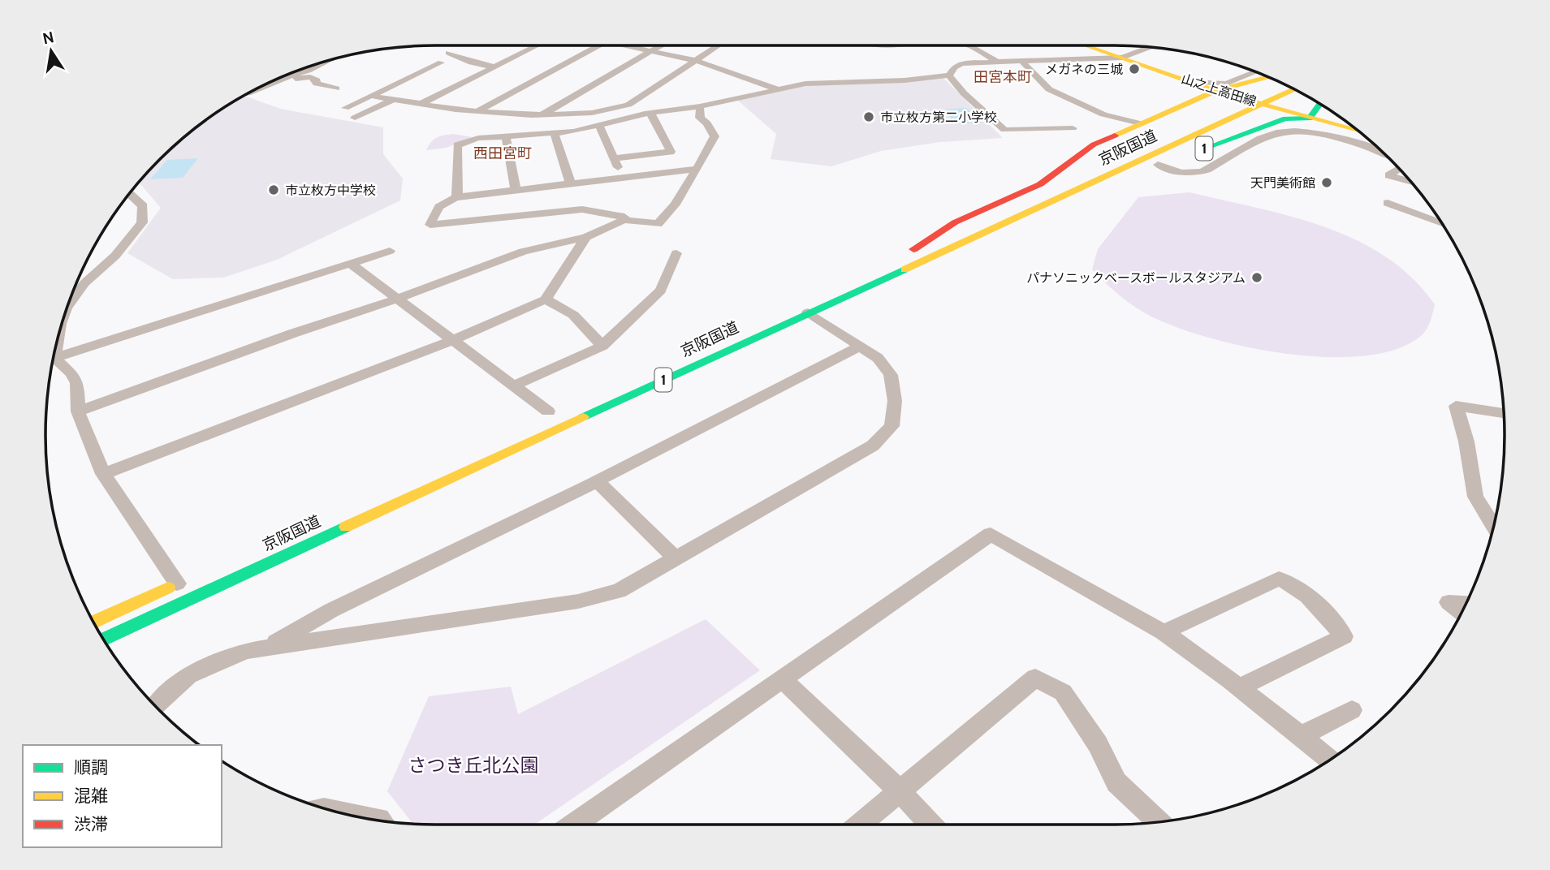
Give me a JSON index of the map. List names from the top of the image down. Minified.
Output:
{"streets":{"main road":["山之上高田線","京阪国道","1"]},"crossings":[["山之上高田線","1"],["京阪国道","1"]],"districts":["田宮本町","西田宮町"],"parks":["さつき丘北公園"],"places":["メガネの三城","市立枚方第二小学校","天門美術館","市立枚方中学校","パナソニックベースボールスタジアム"],"legend":["順調","混雑","渋滞"],"north":"top"}
